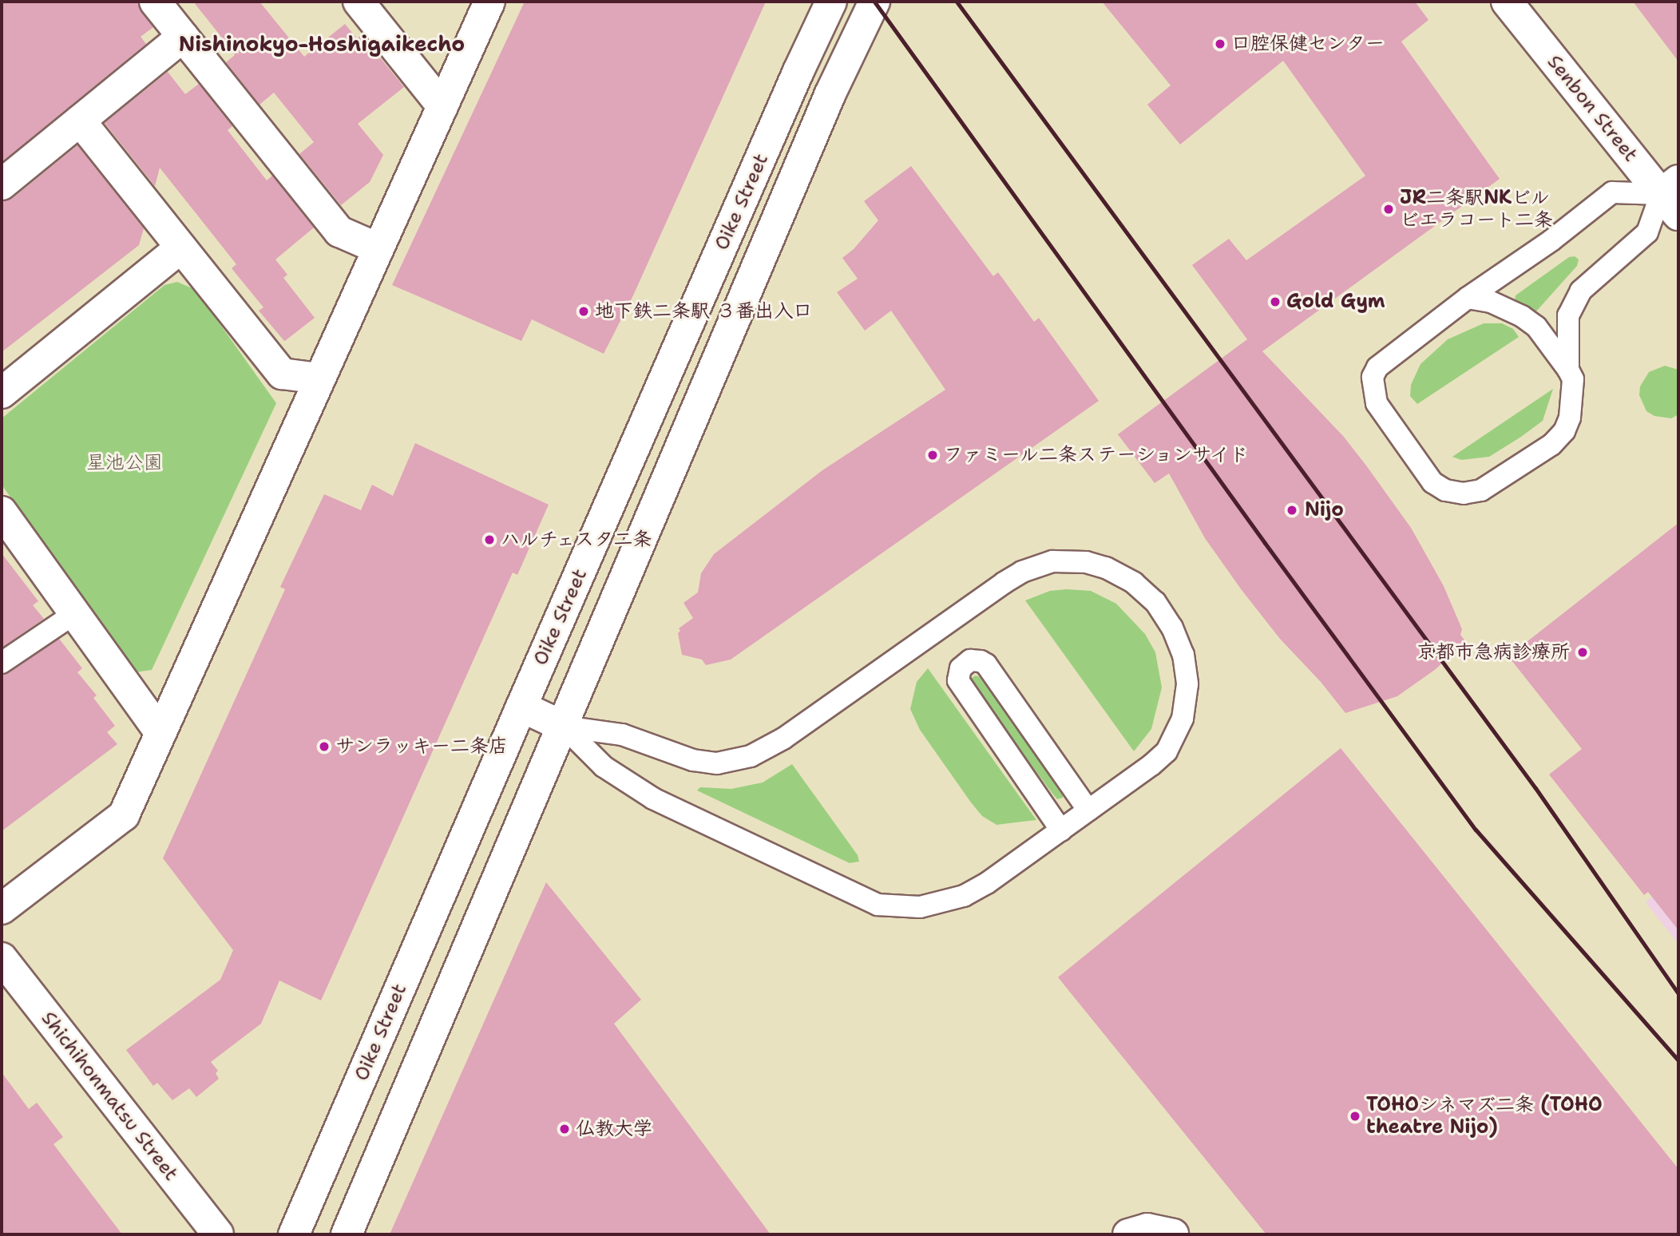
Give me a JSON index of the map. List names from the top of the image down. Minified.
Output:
{"streets":{"street":["Senbon Street","Oike Street","Shichihonmatsu Street"]},"districts":["Nishinokyo-Hoshigaikecho"],"parks":["星池公園"],"places":["口腔保健センター","JR二条駅NKビル ビエラコート二条","Gold Gym","地下鉄二条駅 ３番出入口","ファミール二条ステーションサイド","Nijo","ハルチェスタ二条","京都市急病診療所","サンラッキー二条店","TOHOシネマズ二条 (TOHO theatre Nijo)","仏教大学"]}
